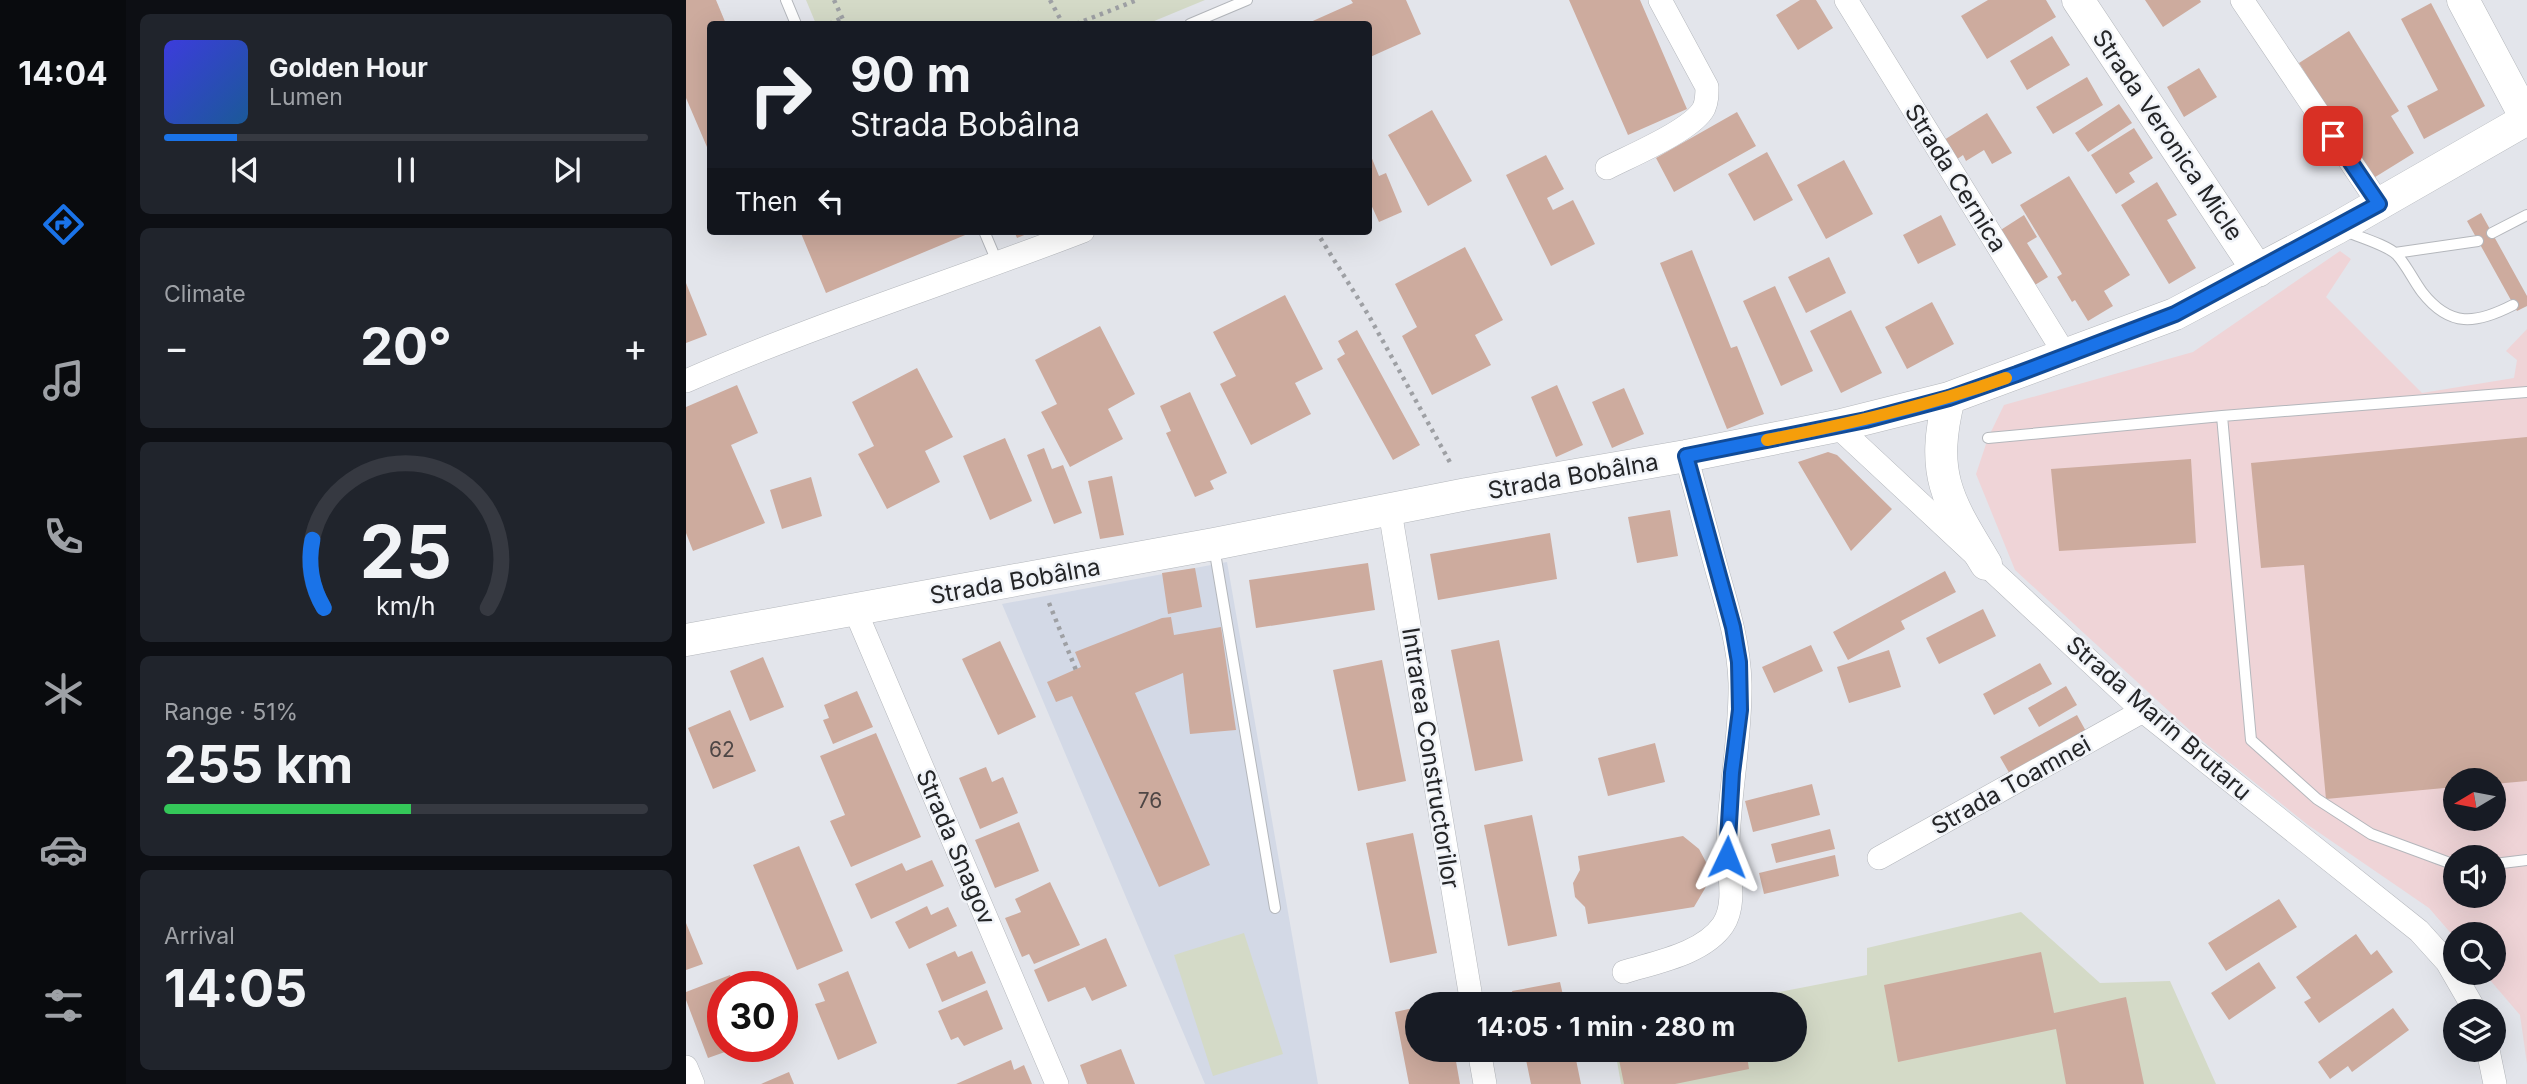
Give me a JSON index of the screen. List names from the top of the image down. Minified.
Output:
{"streets":{"main road":["Strada Veronica Micle","Strada Bobâlna"],"street":["Strada Cernica","Strada Marin Brutaru","Intrarea Constructorilor","Strada Toamnei","Strada Snagov"]},"crossings":[["Strada Veronica Micle","Strada Bobâlna"],["Strada Cernica","Strada Bobâlna"],["Strada Bobâlna","Strada Marin Brutaru"],["Strada Bobâlna","Intrarea Constructorilor"],["Strada Bobâlna","Strada Snagov"],["Strada Marin Brutaru","Strada Toamnei"]],"house_numbers":["62","76"],"north":"left","page":{"tabs":"14:04","turn":["90 m","Strada Bobâlna"],"song":["Golden Hour","Lumen"],"then":"Then","tile":["Climate",["Range · 51%","255 km"],["Arrival","14:05"]],"heat":["−","20°","+"],"limit":"30","trip":"14:05 · 1 min · 280 m","gauge":["25","km/h"]}}
